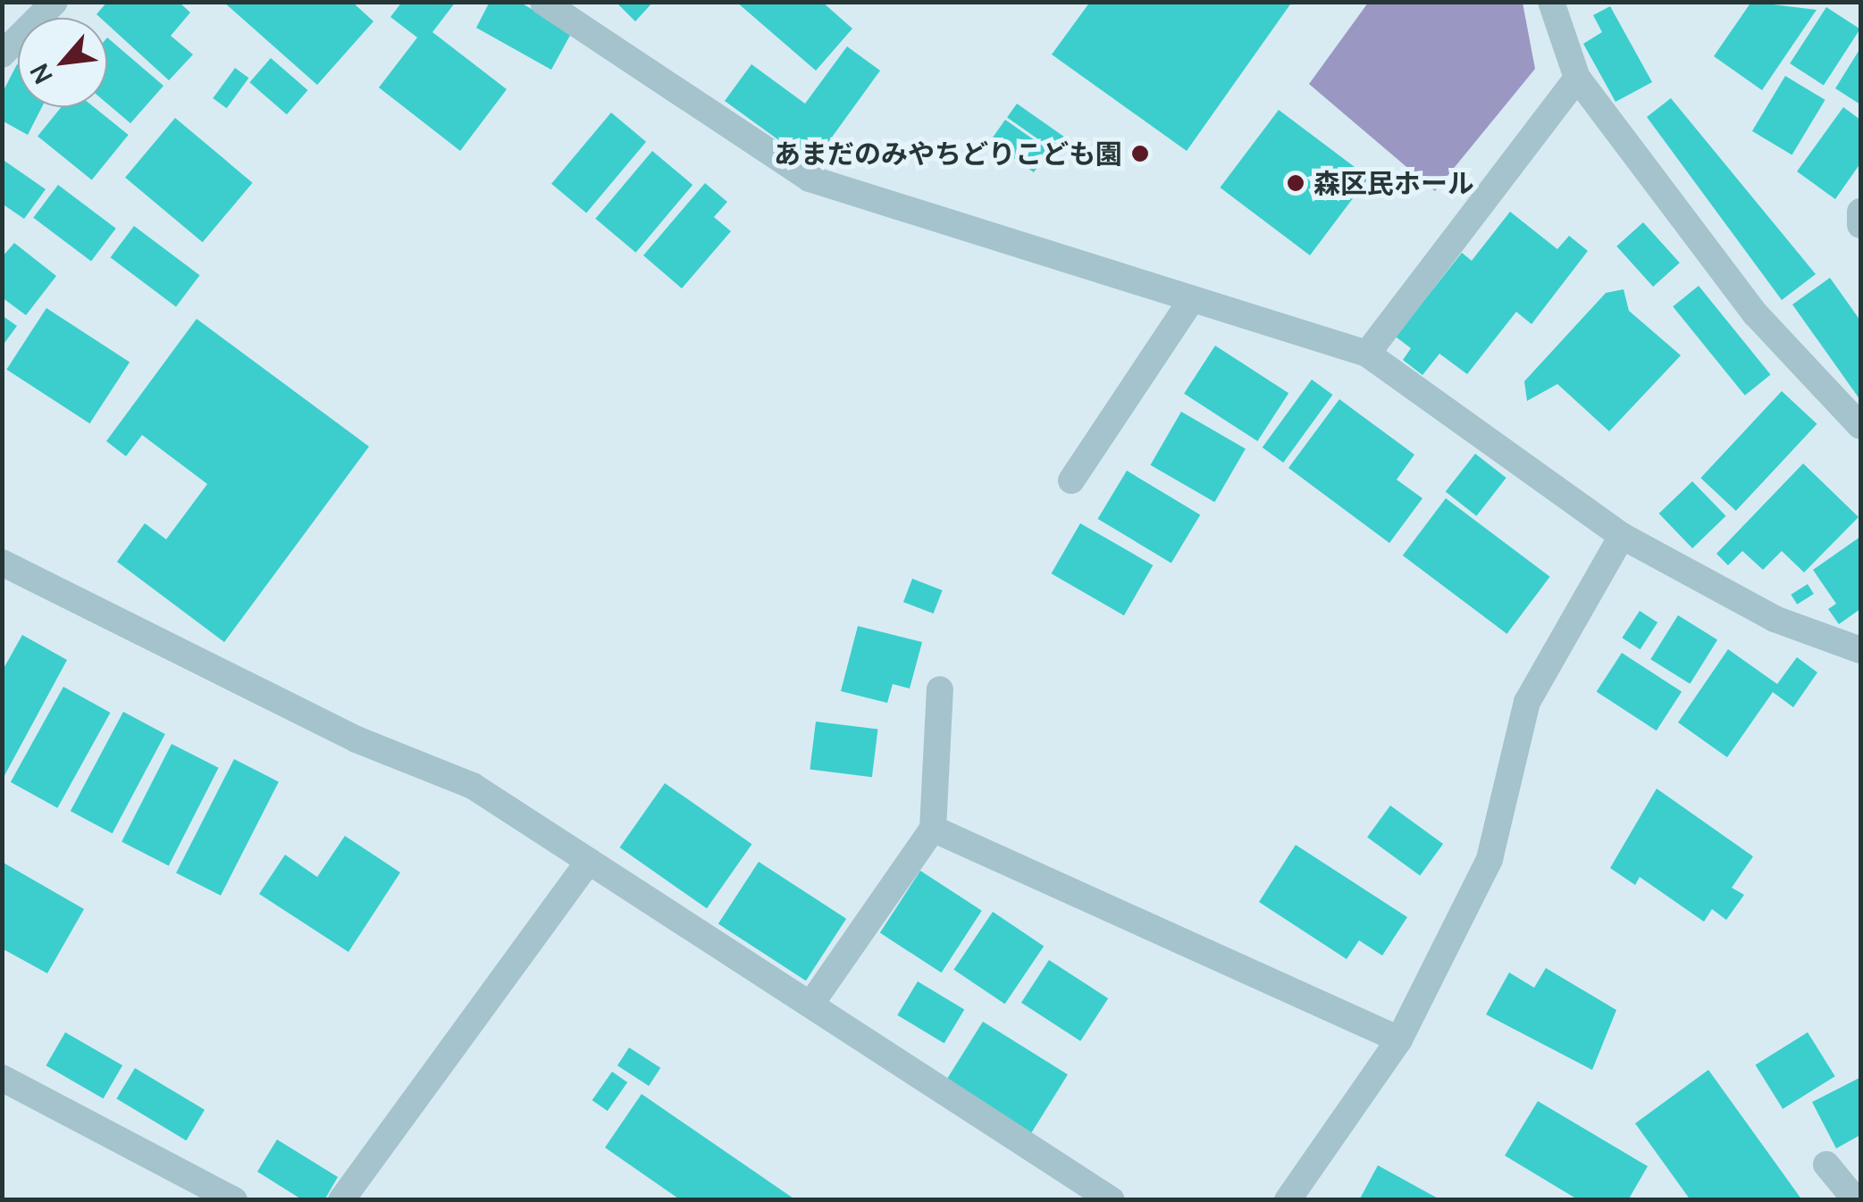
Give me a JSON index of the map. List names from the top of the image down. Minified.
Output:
{"places":["あまだのみやちどりこども園","森区民ホール"],"north":"bottom left"}
